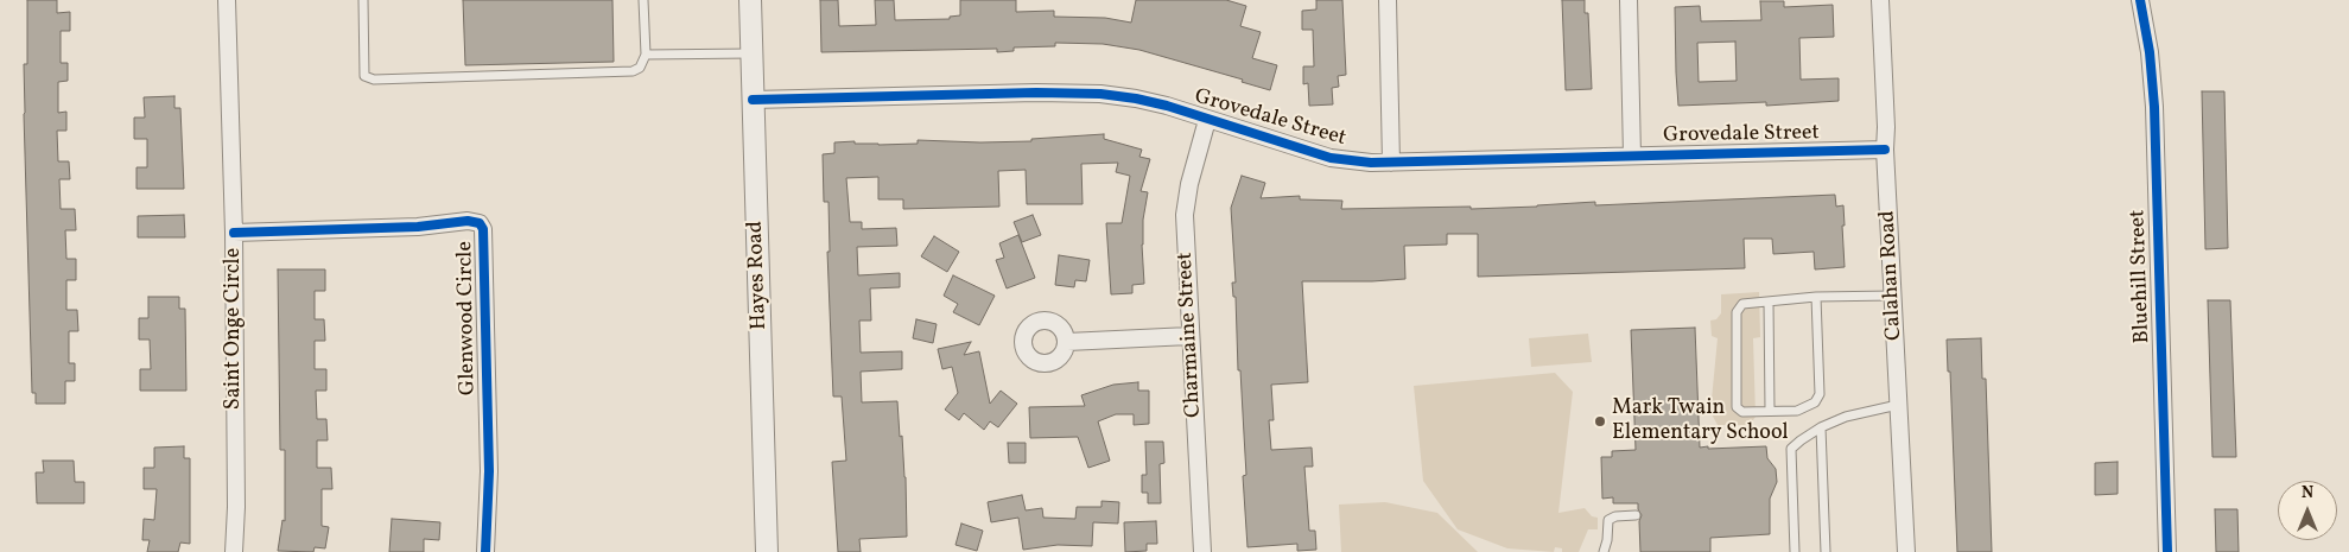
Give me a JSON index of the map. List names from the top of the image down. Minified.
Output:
{"streets":{"street":["Grovedale Street","Hayes Road","Calahan Road","Bluehill Street","Glenwood Circle","Saint Onge Circle","Charmaine Street"]},"crossings":[["Grovedale Street","Hayes Road"],["Grovedale Street","Calahan Road"],["Grovedale Street","Charmaine Street"],["Glenwood Circle","Saint Onge Circle"]],"places":["Mark Twain Elementary School"],"north":"top"}
